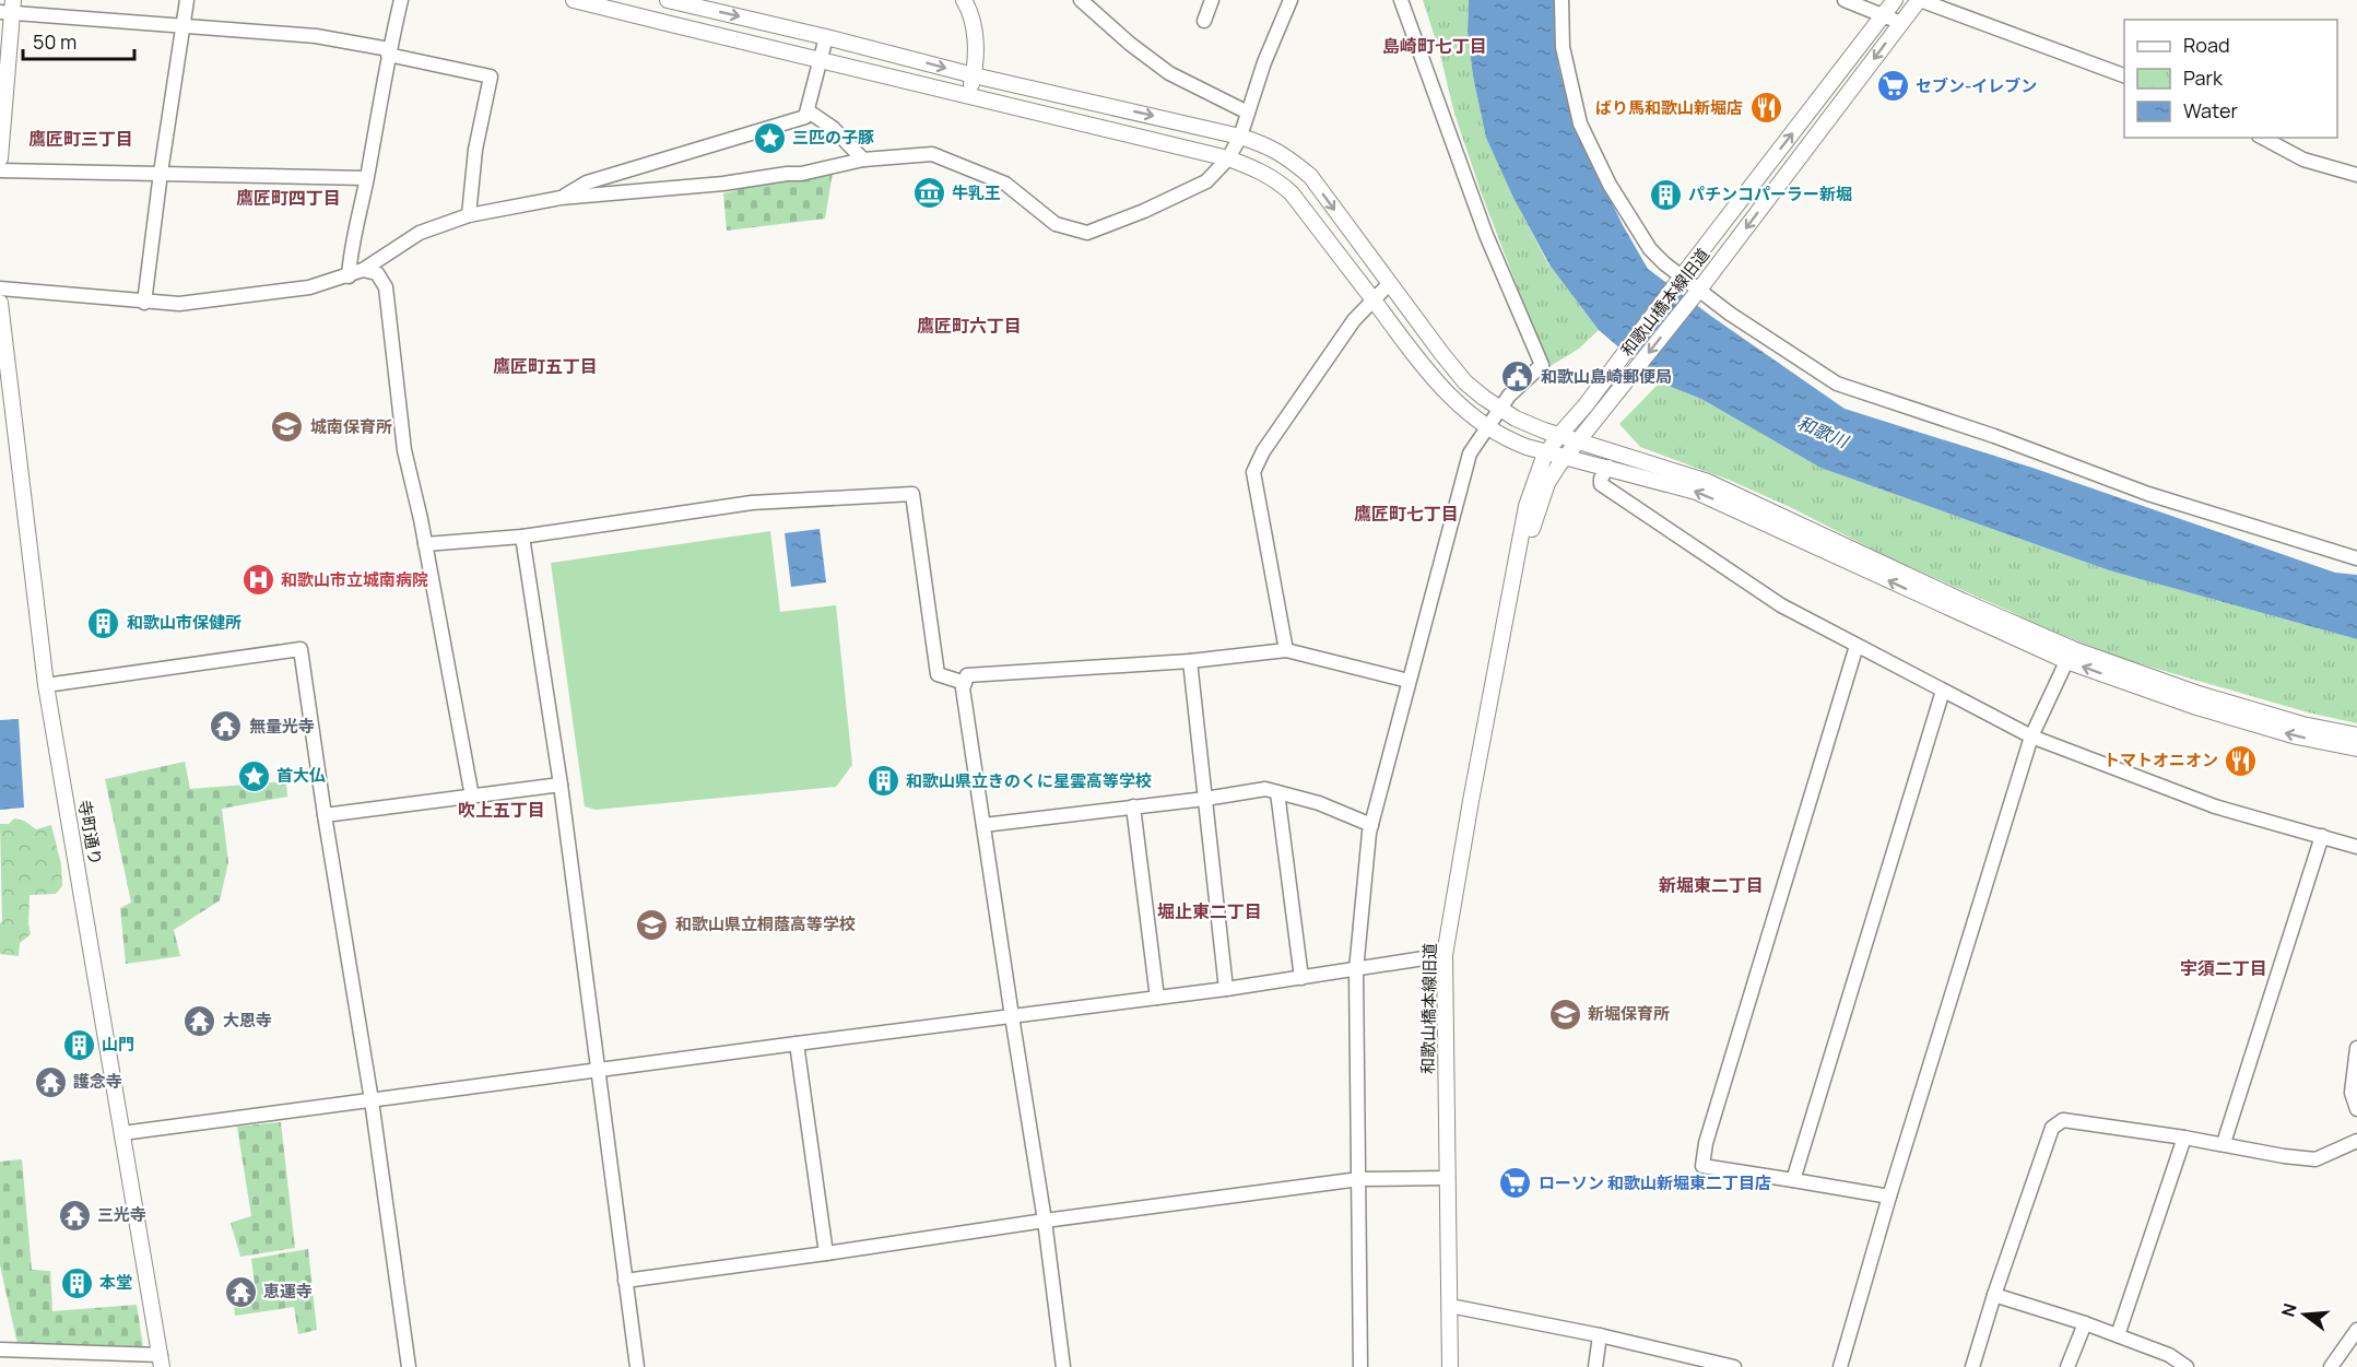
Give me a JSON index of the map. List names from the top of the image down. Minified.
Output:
{"streets":{"street":["和歌山橋本線旧道","寺町通り"]},"districts":["島崎町七丁目","鷹匠町三丁目","鷹匠町四丁目","鷹匠町六丁目","鷹匠町五丁目","鷹匠町七丁目","吹上五丁目","新堀東二丁目","堀止東二丁目","宇須二丁目"],"water":["和歌川"],"places":{"supermarket":["セブン-イレブン","ローソン 和歌山新堀東二丁目店"],"restaurant":["ばり馬和歌山新堀店","トマトオニオン"],"place":["三匹の子豚","首大仏"],"museum":["牛乳王"],"building":["パチンコパーラー新堀","和歌山市保健所","和歌山県立きのくに星雲高等学校","山門","本堂"],"public building":["和歌山島崎郵便局"],"school or university":["城南保育所","和歌山県立桐蔭高等学校","新堀保育所"],"hospital":["和歌山市立城南病院"],"temple":["無量光寺","大恩寺","護念寺","三光寺","恵運寺"]},"legend":["Road","Park","Water"],"scale_bar":"50 m","north":"left"}
